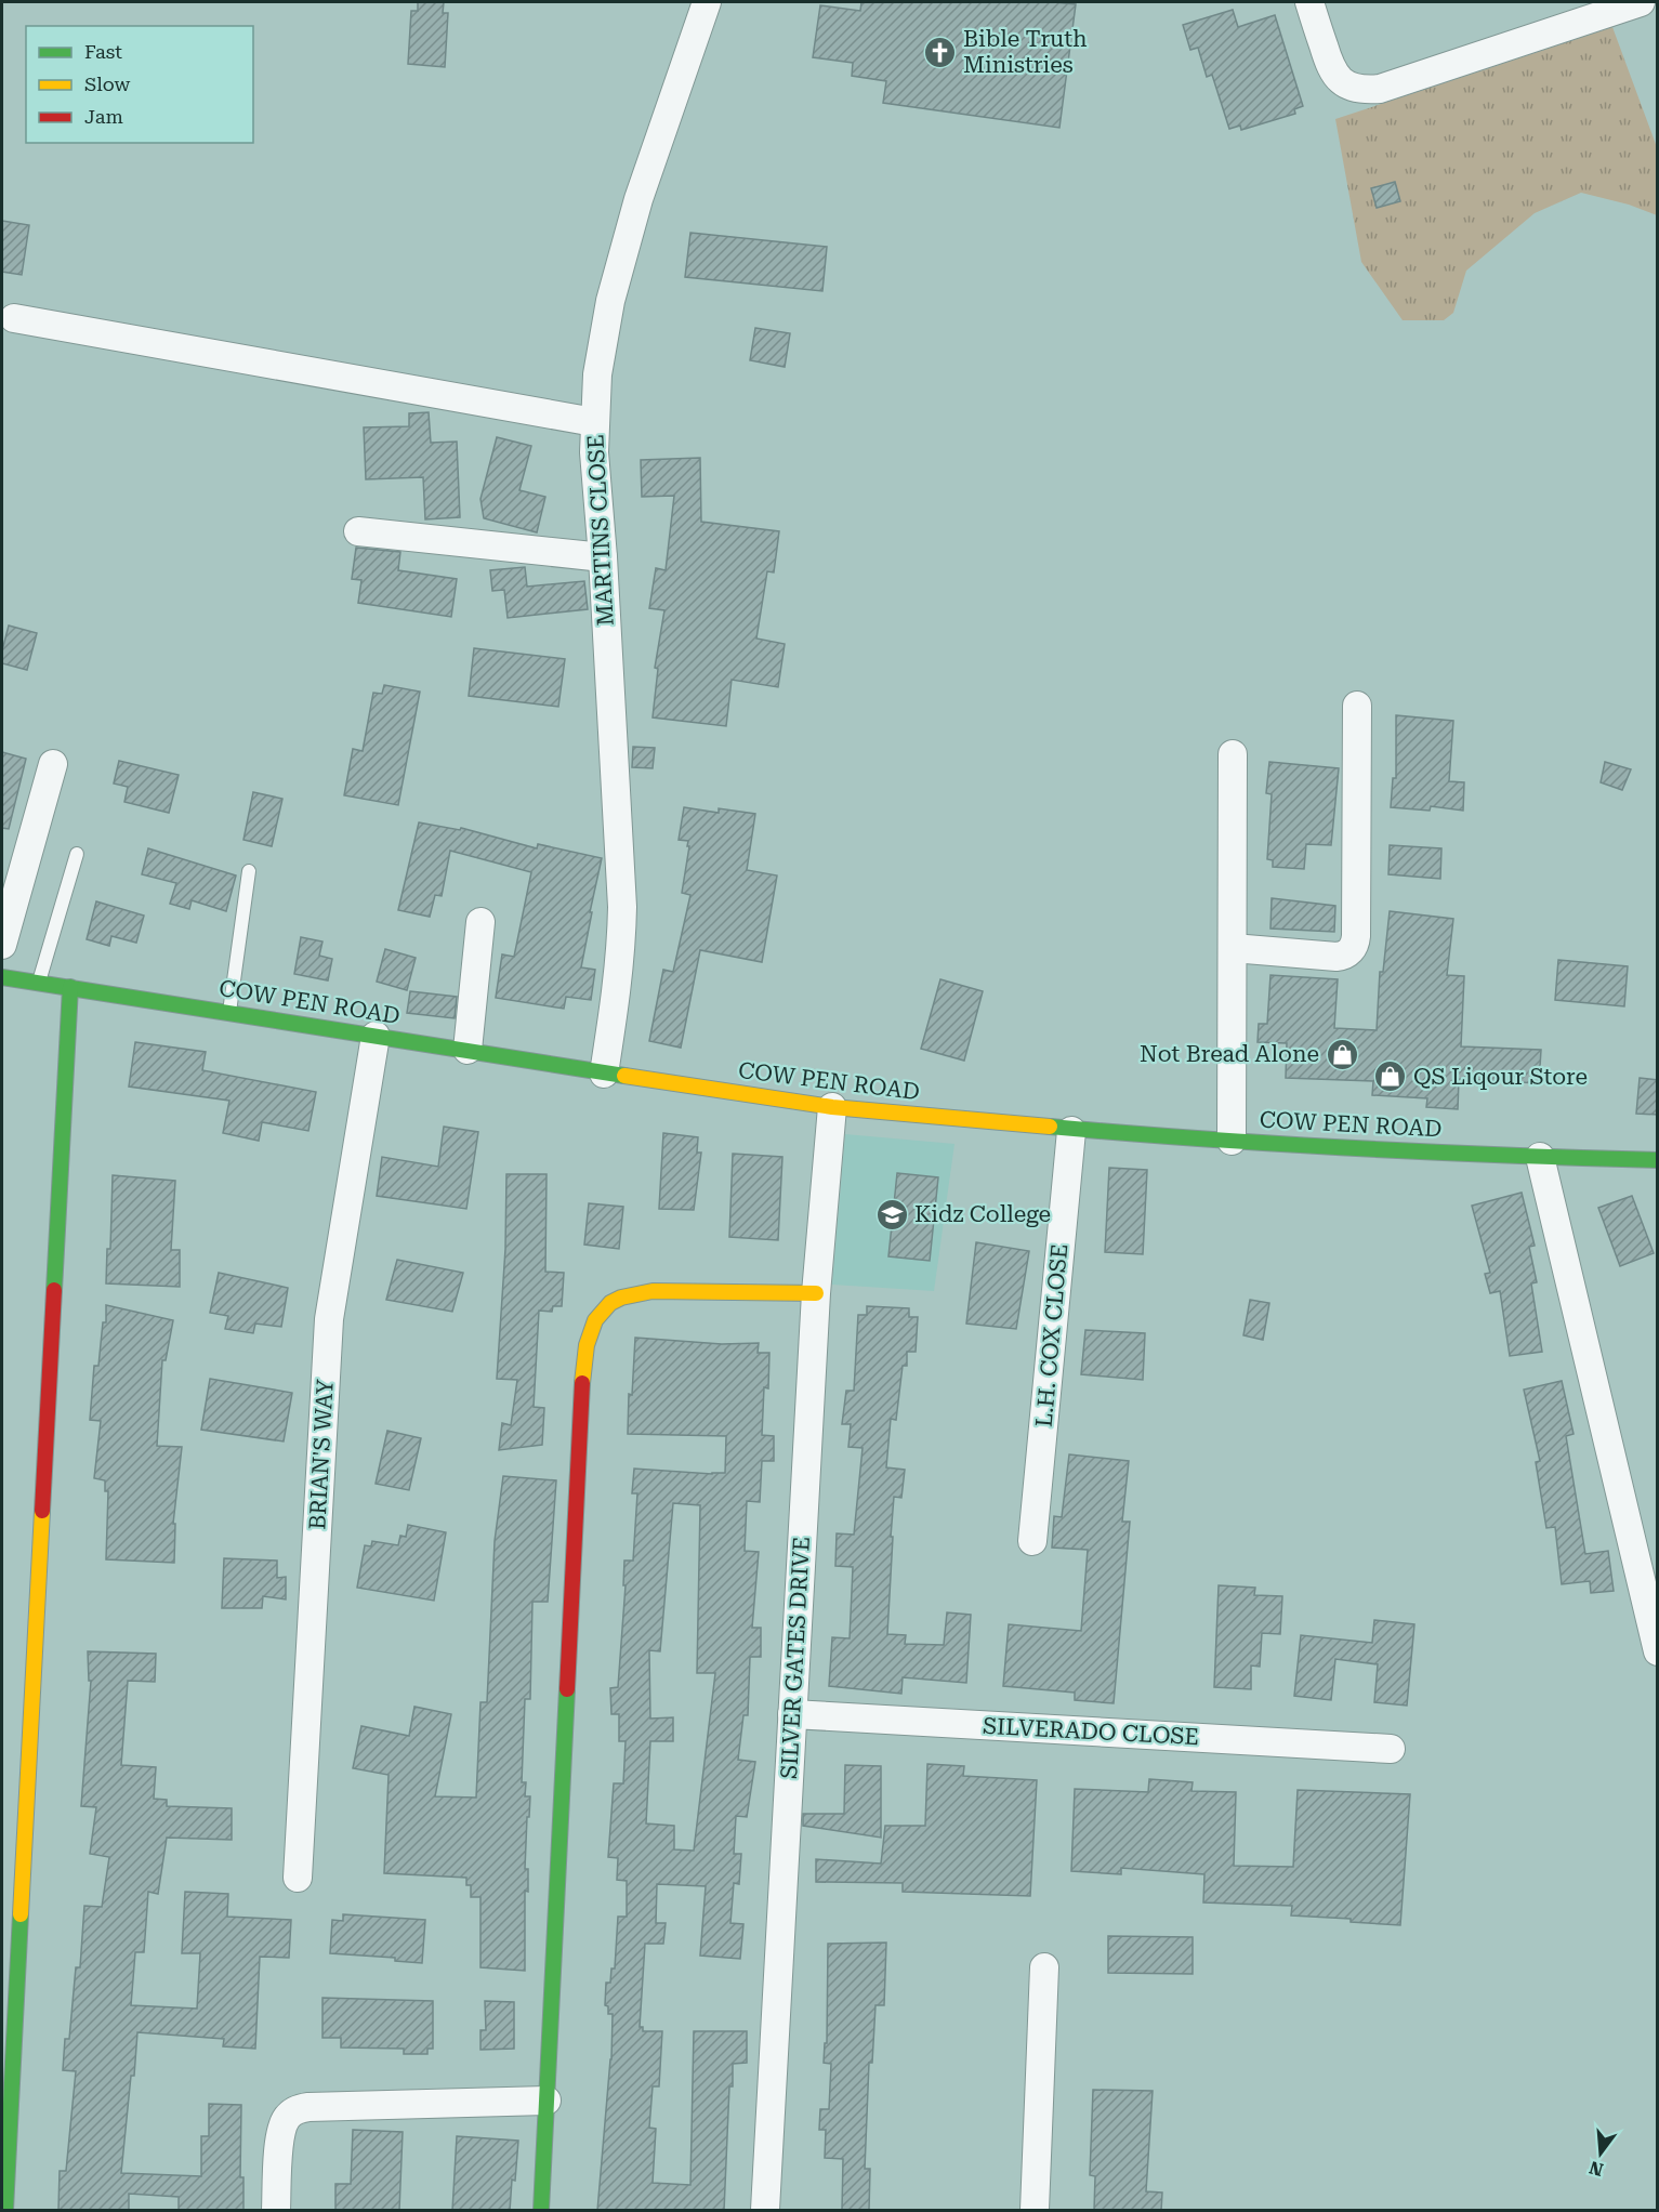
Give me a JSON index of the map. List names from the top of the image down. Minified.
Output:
{"streets":{"street":["MARTINS CLOSE","COW PEN ROAD","L.H. COX CLOSE","BRIAN'S WAY","SILVER GATES DRIVE","SILVERADO CLOSE"]},"crossings":[["MARTINS CLOSE","COW PEN ROAD"],["COW PEN ROAD","L.H. COX CLOSE"],["COW PEN ROAD","BRIAN'S WAY"],["COW PEN ROAD","SILVER GATES DRIVE"],["SILVER GATES DRIVE","SILVERADO CLOSE"]],"places":{"church":["Bible Truth Ministries"],"shop":["Not Bread Alone","QS Liqour Store"],"school or university":["Kidz College"]},"legend":["Fast","Slow","Jam"],"north":"bottom"}
